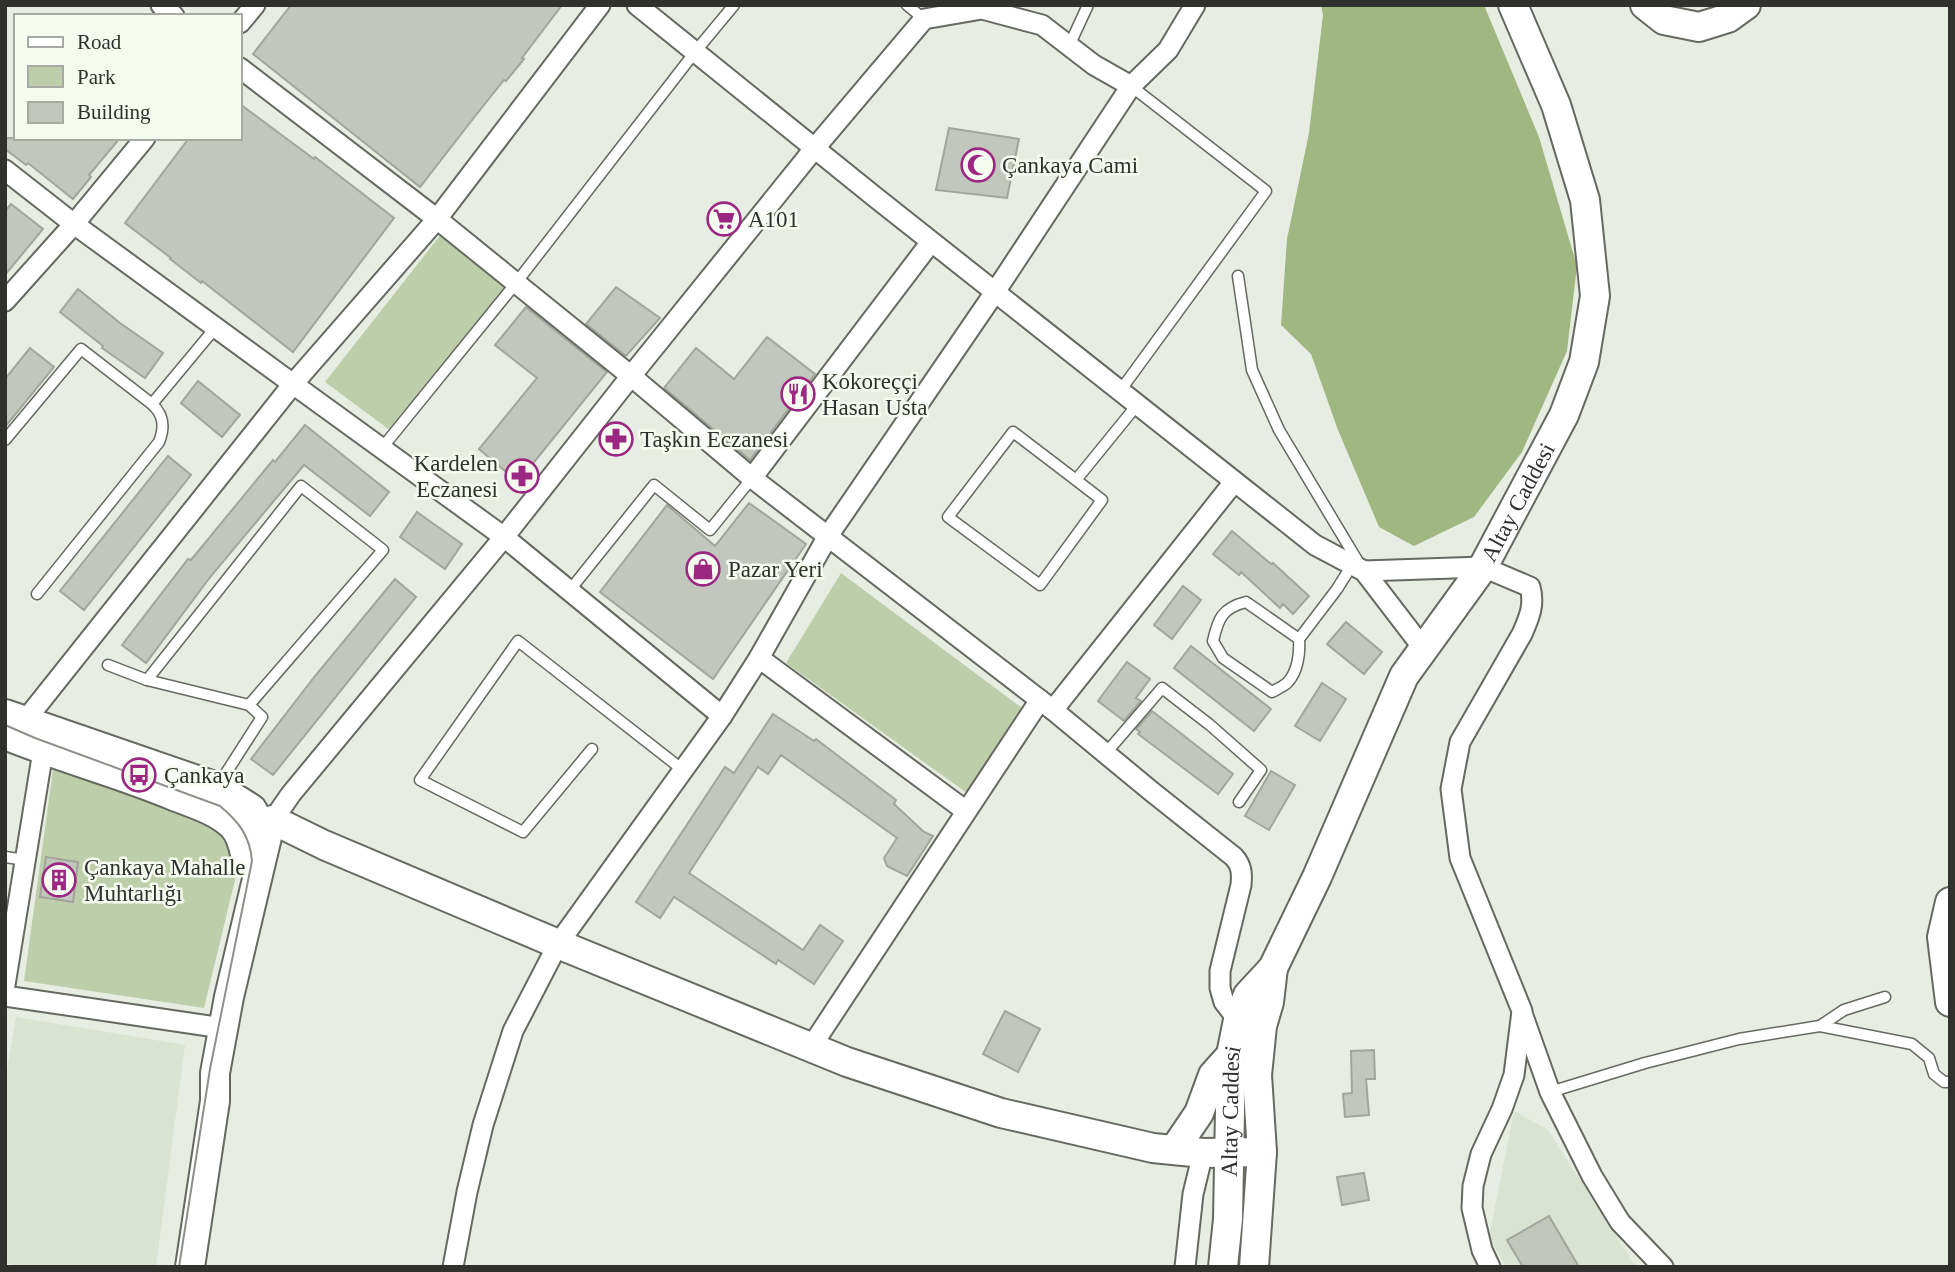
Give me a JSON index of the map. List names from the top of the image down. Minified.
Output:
{"streets":{"main road":["Altay Caddesi"]},"places":{"mosque":["Çankaya Cami"],"supermarket":["A101"],"restaurant":["Kokoreççi Hasan Usta"],"pharmacy":["Taşkın Eczanesi","Kardelen Eczanesi"],"shop":["Pazar Yeri"],"bus stop":["Çankaya"],"building":["Çankaya Mahalle Muhtarlığı"]},"legend":["Road","Park","Building"]}
